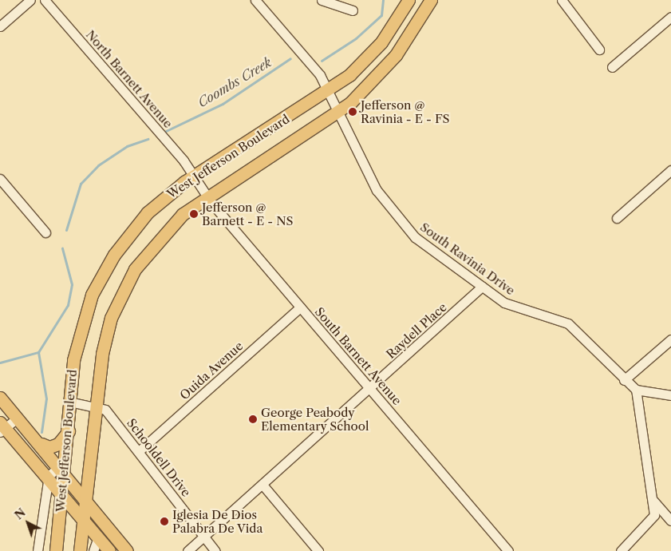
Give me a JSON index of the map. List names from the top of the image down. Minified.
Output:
{"streets":{"main road":["West Jefferson Boulevard"],"street":["North Barnett Avenue","South Ravinia Drive","Raydell Place","South Barnett Avenue","Ouida Avenue","Schooldell Drive"]},"crossings":[["North Barnett Avenue","West Jefferson Boulevard"],["North Barnett Avenue","South Barnett Avenue"],["West Jefferson Boulevard","South Ravinia Drive"],["West Jefferson Boulevard","South Barnett Avenue"],["West Jefferson Boulevard","Schooldell Drive"],["South Ravinia Drive","Raydell Place"],["Raydell Place","South Barnett Avenue"],["Raydell Place","Schooldell Drive"],["South Barnett Avenue","Ouida Avenue"],["Ouida Avenue","Schooldell Drive"]],"water":["Coombs Creek"],"places":["Jefferson @ Ravinia - E - FS","Jefferson @ Barnett - E - NS","George Peabody Elementary School","Iglesia De Dios Palabra De Vida"],"north":"top left"}
